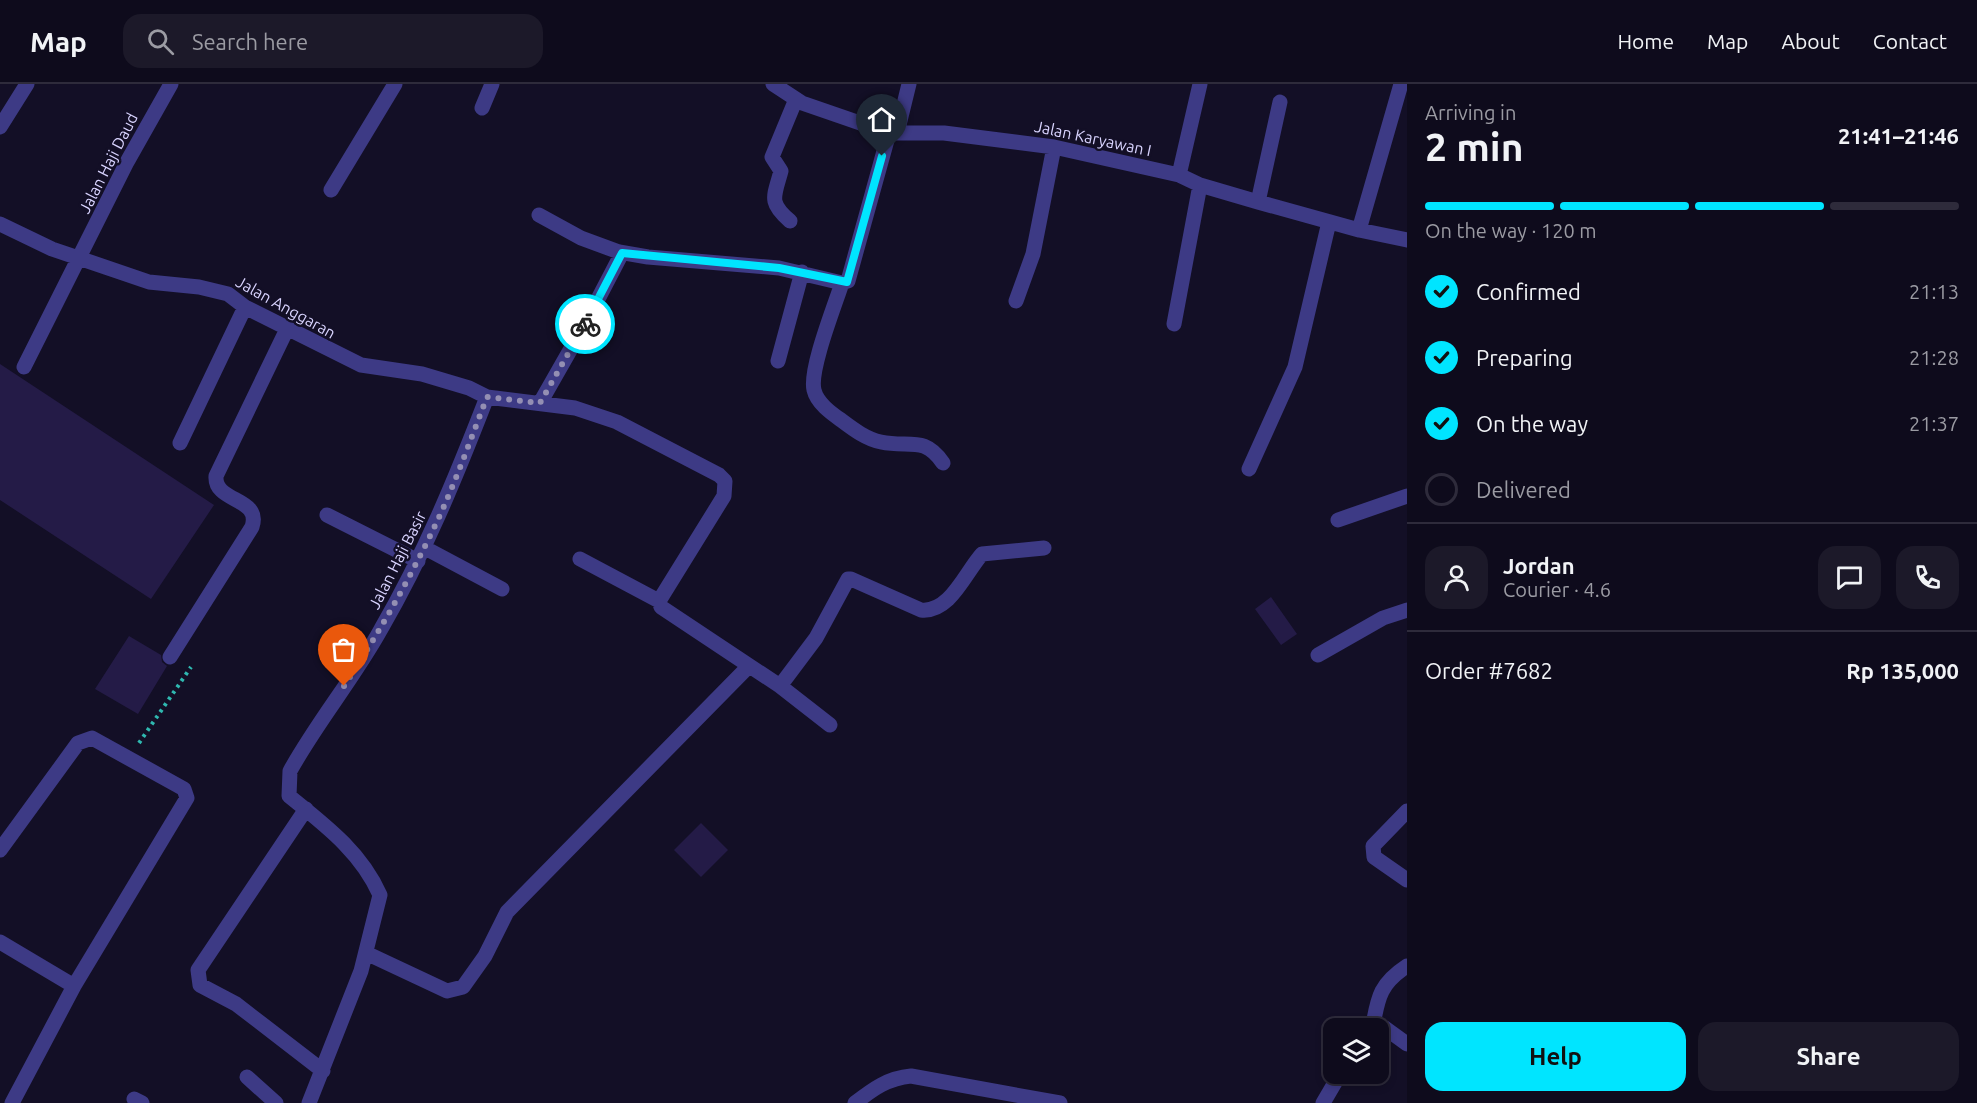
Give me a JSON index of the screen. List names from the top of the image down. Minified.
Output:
{"streets":{"street":["Jalan Karyawan I","Jalan Haji Daud","Jalan Anggaran","Jalan Haji Basir"]},"crossings":[["Jalan Haji Daud","Jalan Anggaran"],["Jalan Anggaran","Jalan Haji Basir"]],"page":{"header":"Map","search":"Search here","nav":["Home","Map","About","Contact"],"heading":["2 min","Arriving in","21:41–21:46"],"panel":["Jordan","Courier · 4.6","Order #7682","Rp 135,000"],"bar":"On the way · 120 m","list":[["Confirmed","21:13"],["Preparing","21:28"],["On the way","21:37"],"Delivered"],"buttons":["Help","Share"]}}
